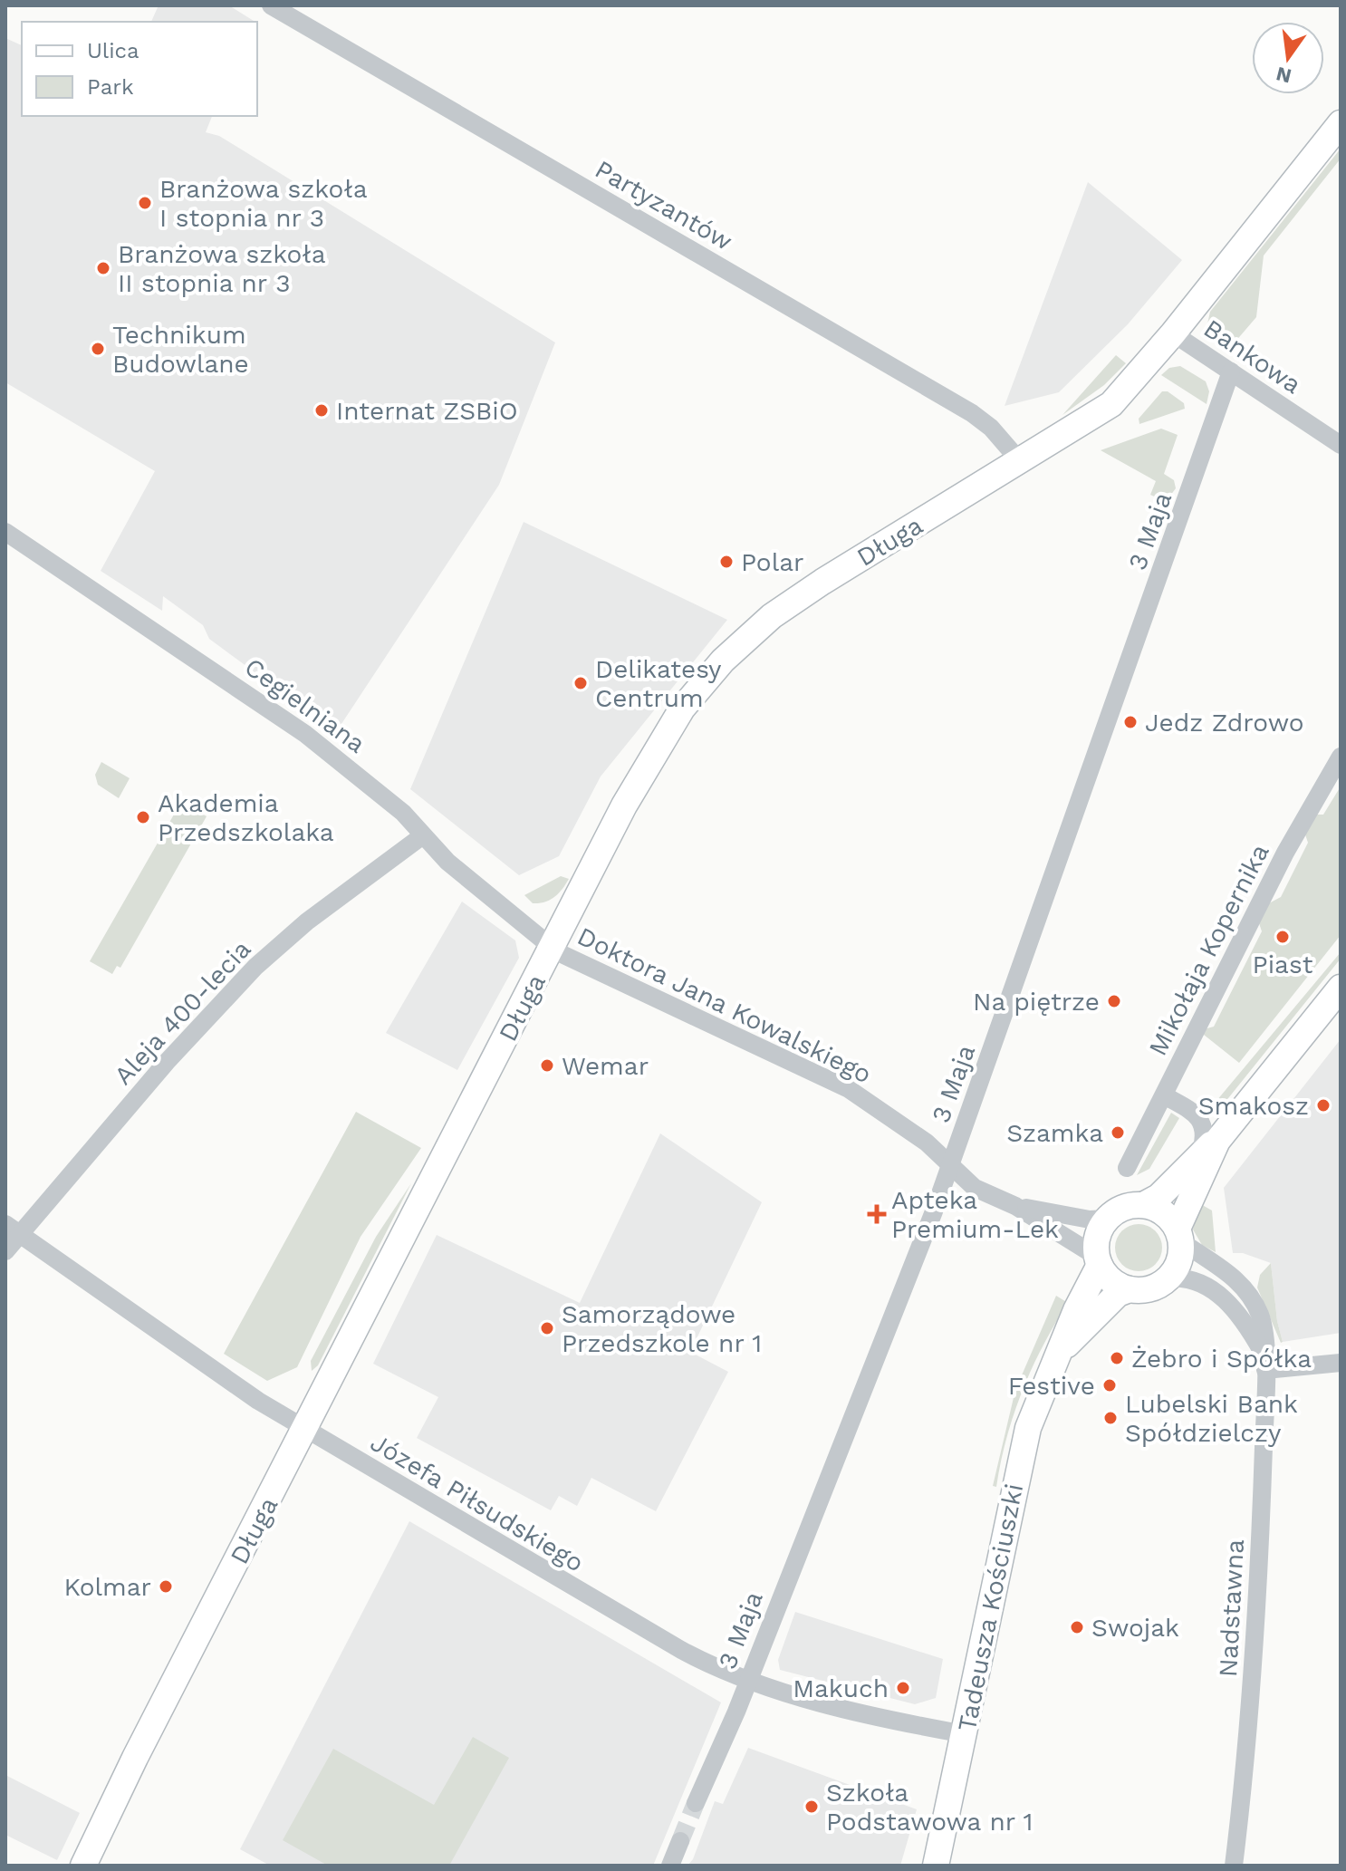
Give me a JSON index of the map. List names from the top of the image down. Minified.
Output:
{"streets":{"street":["Partyzantów","Bankowa","3 Maja","Długa","Cegielniana","Mikołaja Kopernika","Doktora Jana Kowalskiego","Aleja 400-lecia","Józefa Piłsudskiego","Tadeusza Kościuszki","Nadstawna"]},"crossings":[["Partyzantów","Długa"],["Bankowa","3 Maja"],["Bankowa","Długa"],["3 Maja","Doktora Jana Kowalskiego"],["3 Maja","Józefa Piłsudskiego"],["Długa","Cegielniana"],["Długa","Doktora Jana Kowalskiego"],["Długa","Józefa Piłsudskiego"],["Cegielniana","Doktora Jana Kowalskiego"],["Cegielniana","Aleja 400-lecia"],["Doktora Jana Kowalskiego","Tadeusza Kościuszki"],["Doktora Jana Kowalskiego","Nadstawna"],["Aleja 400-lecia","Józefa Piłsudskiego"],["Józefa Piłsudskiego","Tadeusza Kościuszki"],["Tadeusza Kościuszki","Nadstawna"]],"places":{"other":["Branżowa szkoła I stopnia nr 3","Branżowa szkoła II stopnia nr 3","Technikum Budowlane","Internat ZSBiO","Polar","Delikatesy Centrum","Jedz Zdrowo","Akademia Przedszkolaka","Piast","Na piętrze","Wemar","Smakosz","Szamka","Samorządowe Przedszkole nr 1","Żebro i Spółka","Festive","Lubelski Bank Spółdzielczy","Kolmar","Swojak","Makuch","Szkoła Podstawowa nr 1"],"health":["Apteka Premium-Lek"]},"legend":["Ulica","Park"],"north":"bottom"}
